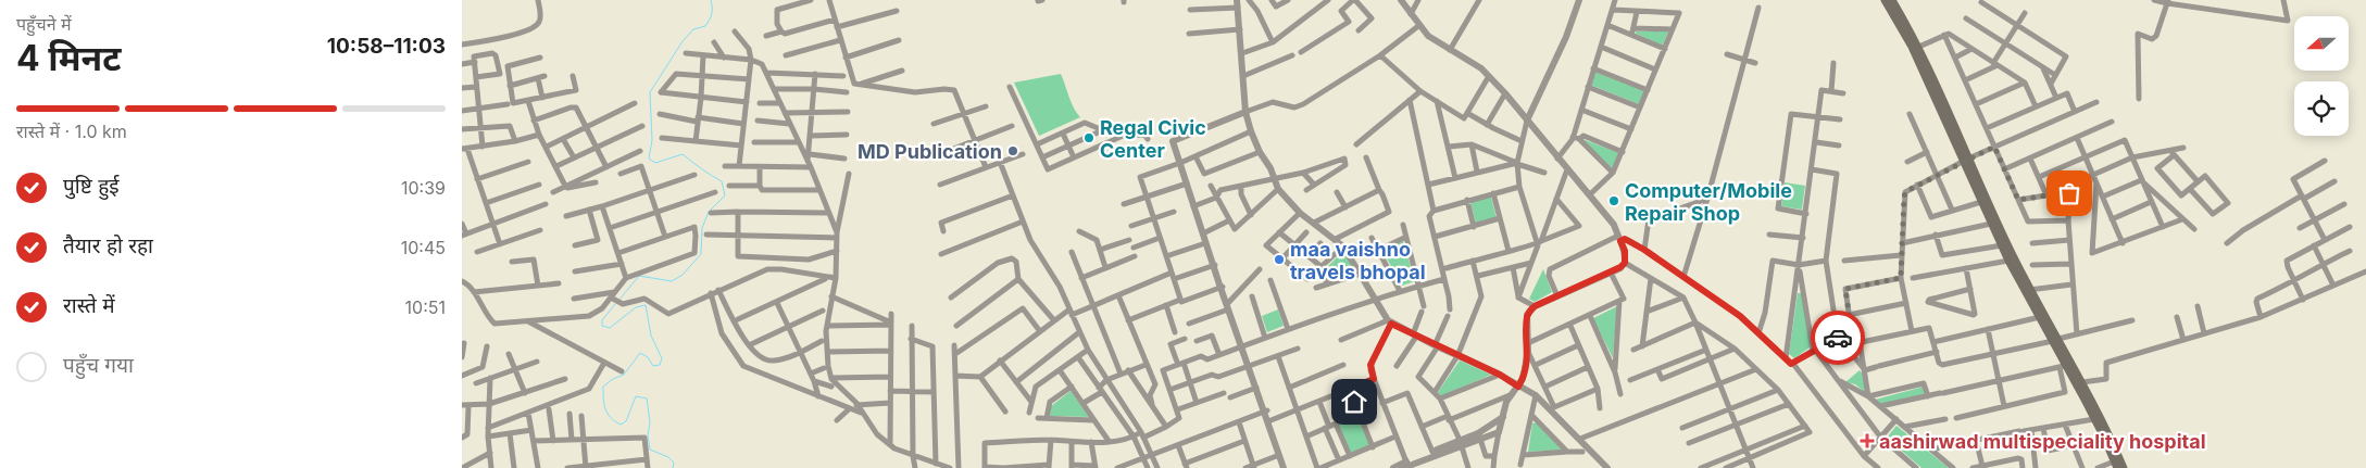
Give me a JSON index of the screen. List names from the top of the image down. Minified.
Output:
{"places":{"other":["Regal Civic Center","MD Publication","Computer/Mobile Repair Shop","maa vaishno travels bhopal"],"health":["aashirwad multispeciality hospital"]},"north":"left","page":{"heading":["4 मिनट","पहुँचने में","10:58–11:03"],"bar":"रास्ते में · 1.0 km","list":[["पुष्टि हुई","10:39"],["तैयार हो रहा","10:45"],["रास्ते में","10:51"],"पहुँच गया"]}}
